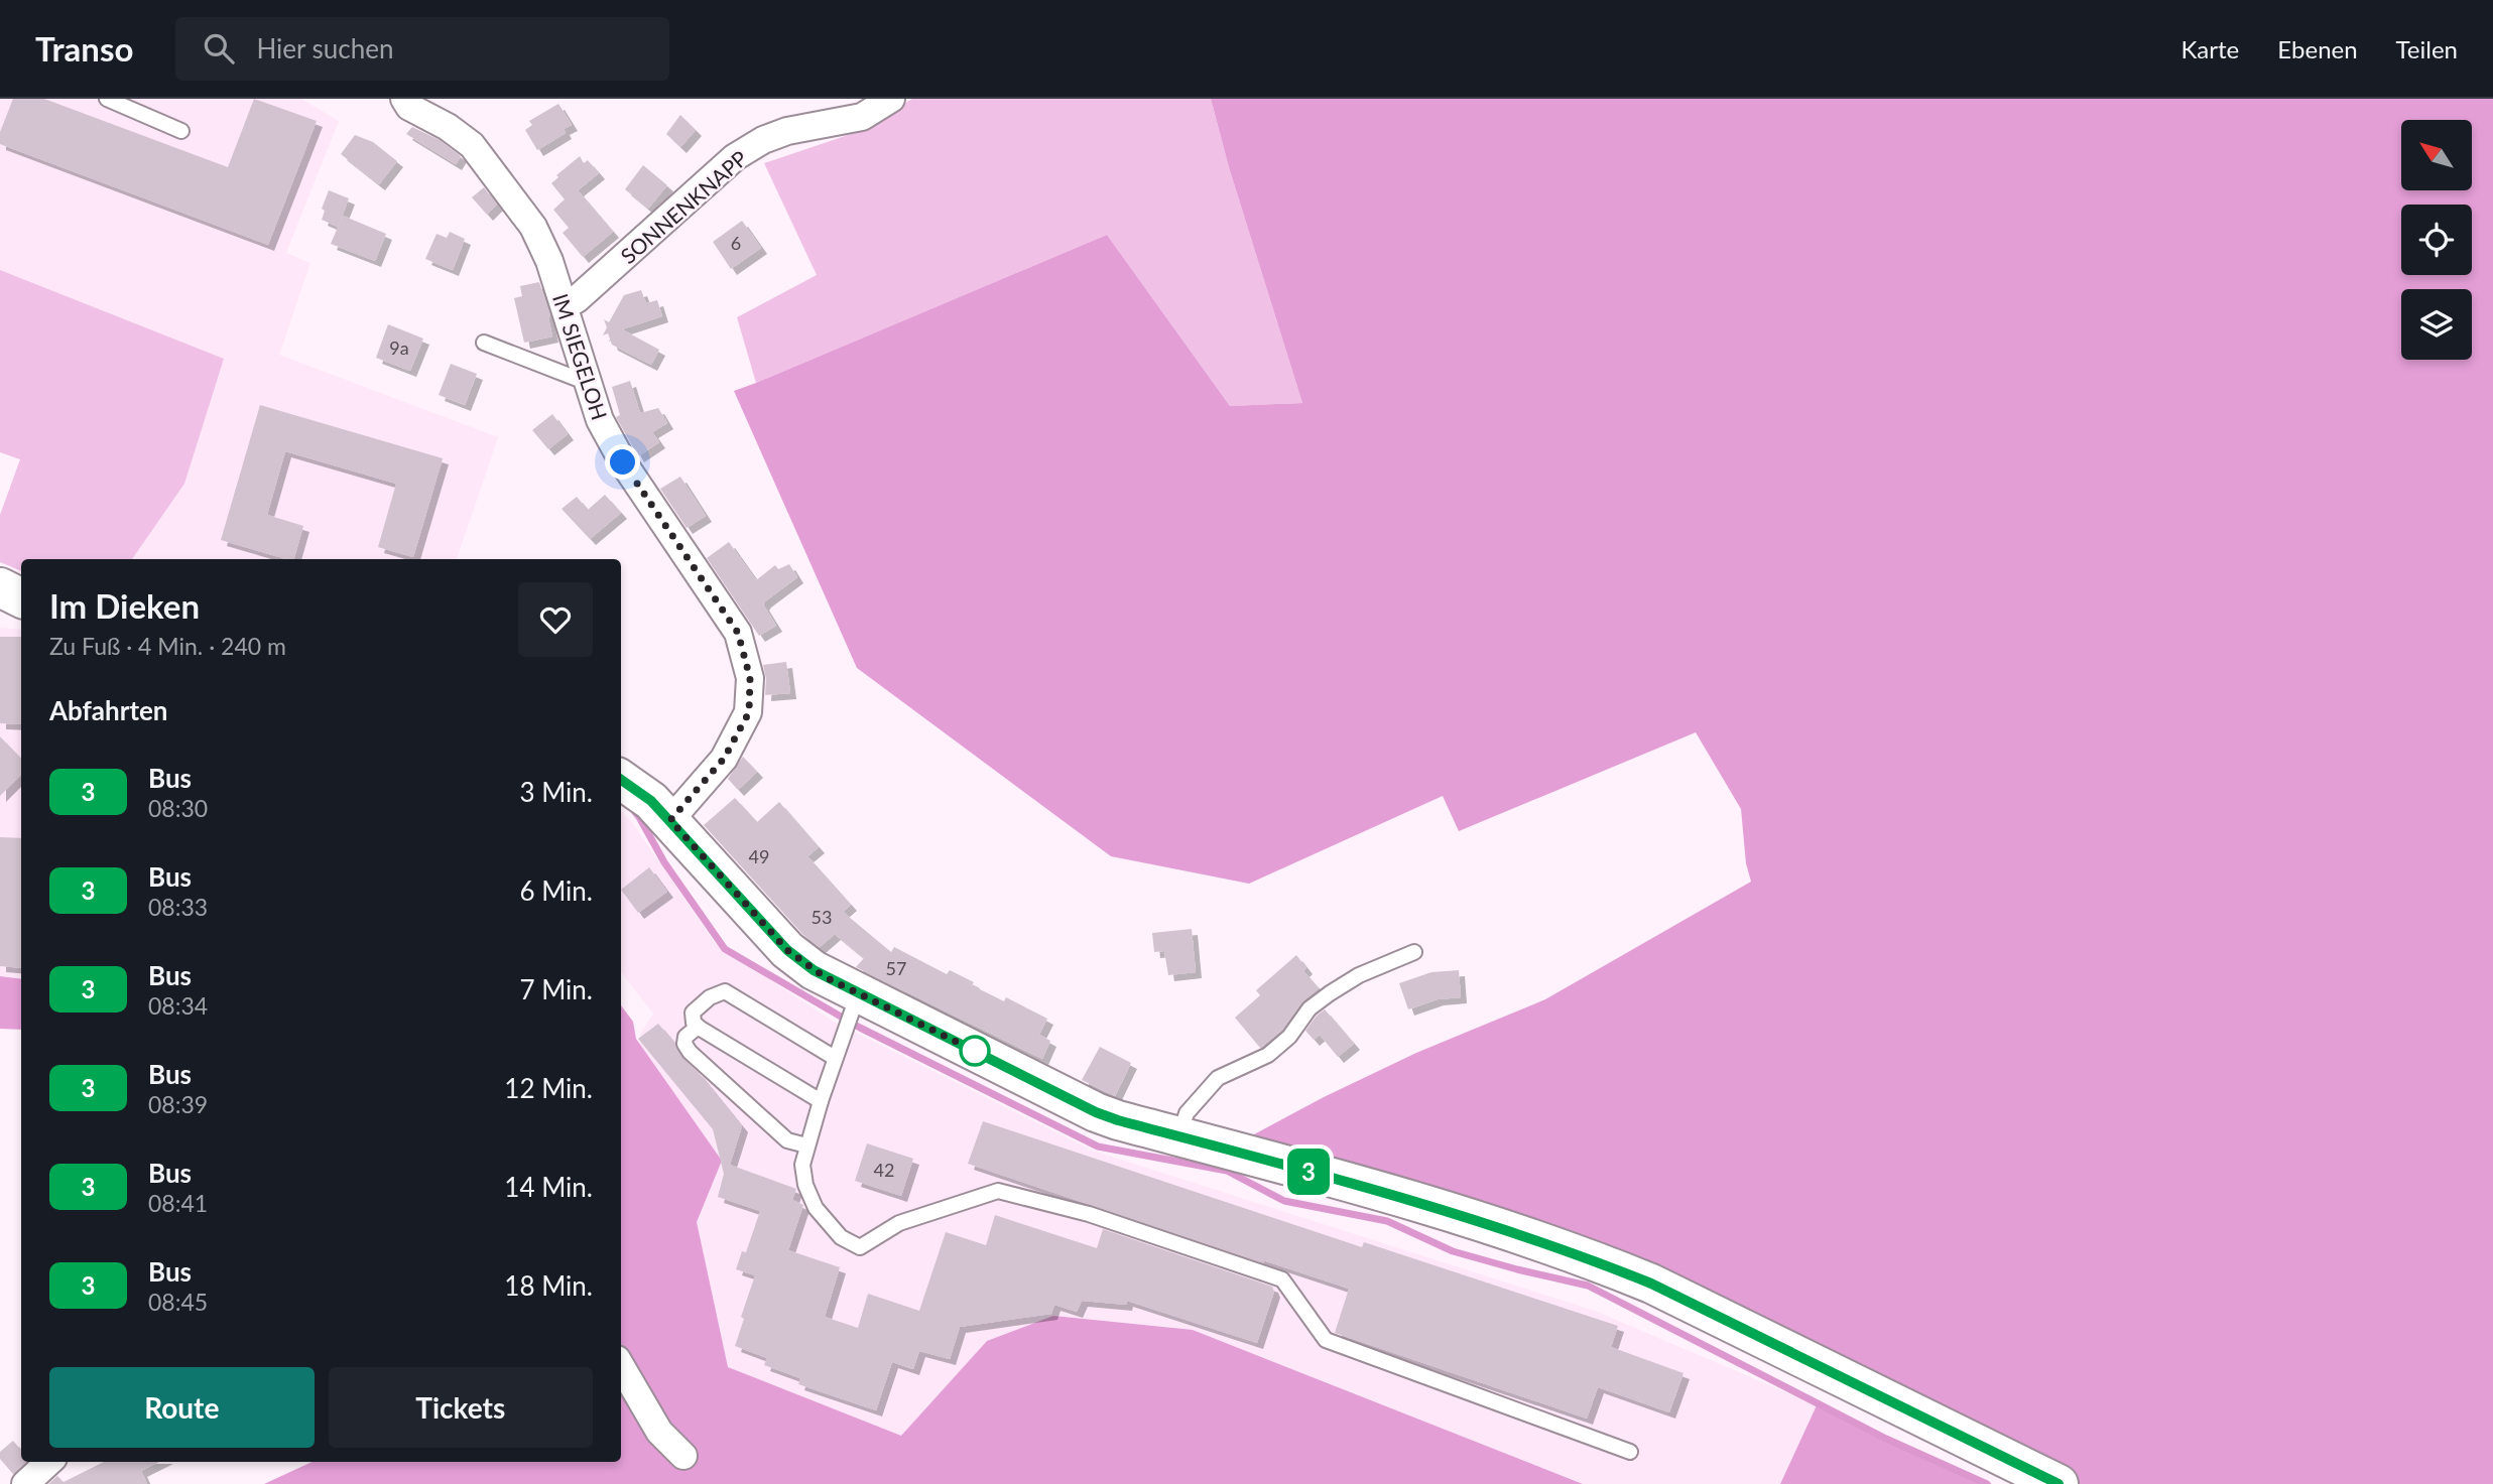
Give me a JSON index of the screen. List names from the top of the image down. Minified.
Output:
{"streets":{"street":["SONNENKNAPP","IM SIEGELOH"]},"crossings":[["SONNENKNAPP","IM SIEGELOH"]],"lines":["bus line 3"],"house_numbers":["6","9a","49","53","57","42"],"north":"top left","page":{"header":"Transo","search":"Hier suchen","nav":["Karte","Ebenen","Teilen"],"on_map":"3","heading":[["Im Dieken","Zu Fuß · 4 Min. · 240 m"],"Abfahrten"],"list":[{"mark":"3","name":"Bus","note":"08:30","value":"3 Min."},{"mark":"3","name":"Bus","note":"08:33","value":"6 Min."},{"mark":"3","name":"Bus","note":"08:34","value":"7 Min."},{"mark":"3","name":"Bus","note":"08:39","value":"12 Min."},{"mark":"3","name":"Bus","note":"08:41","value":"14 Min."},{"mark":"3","name":"Bus","note":"08:45","value":"18 Min."}],"buttons":["Route","Tickets"]}}
